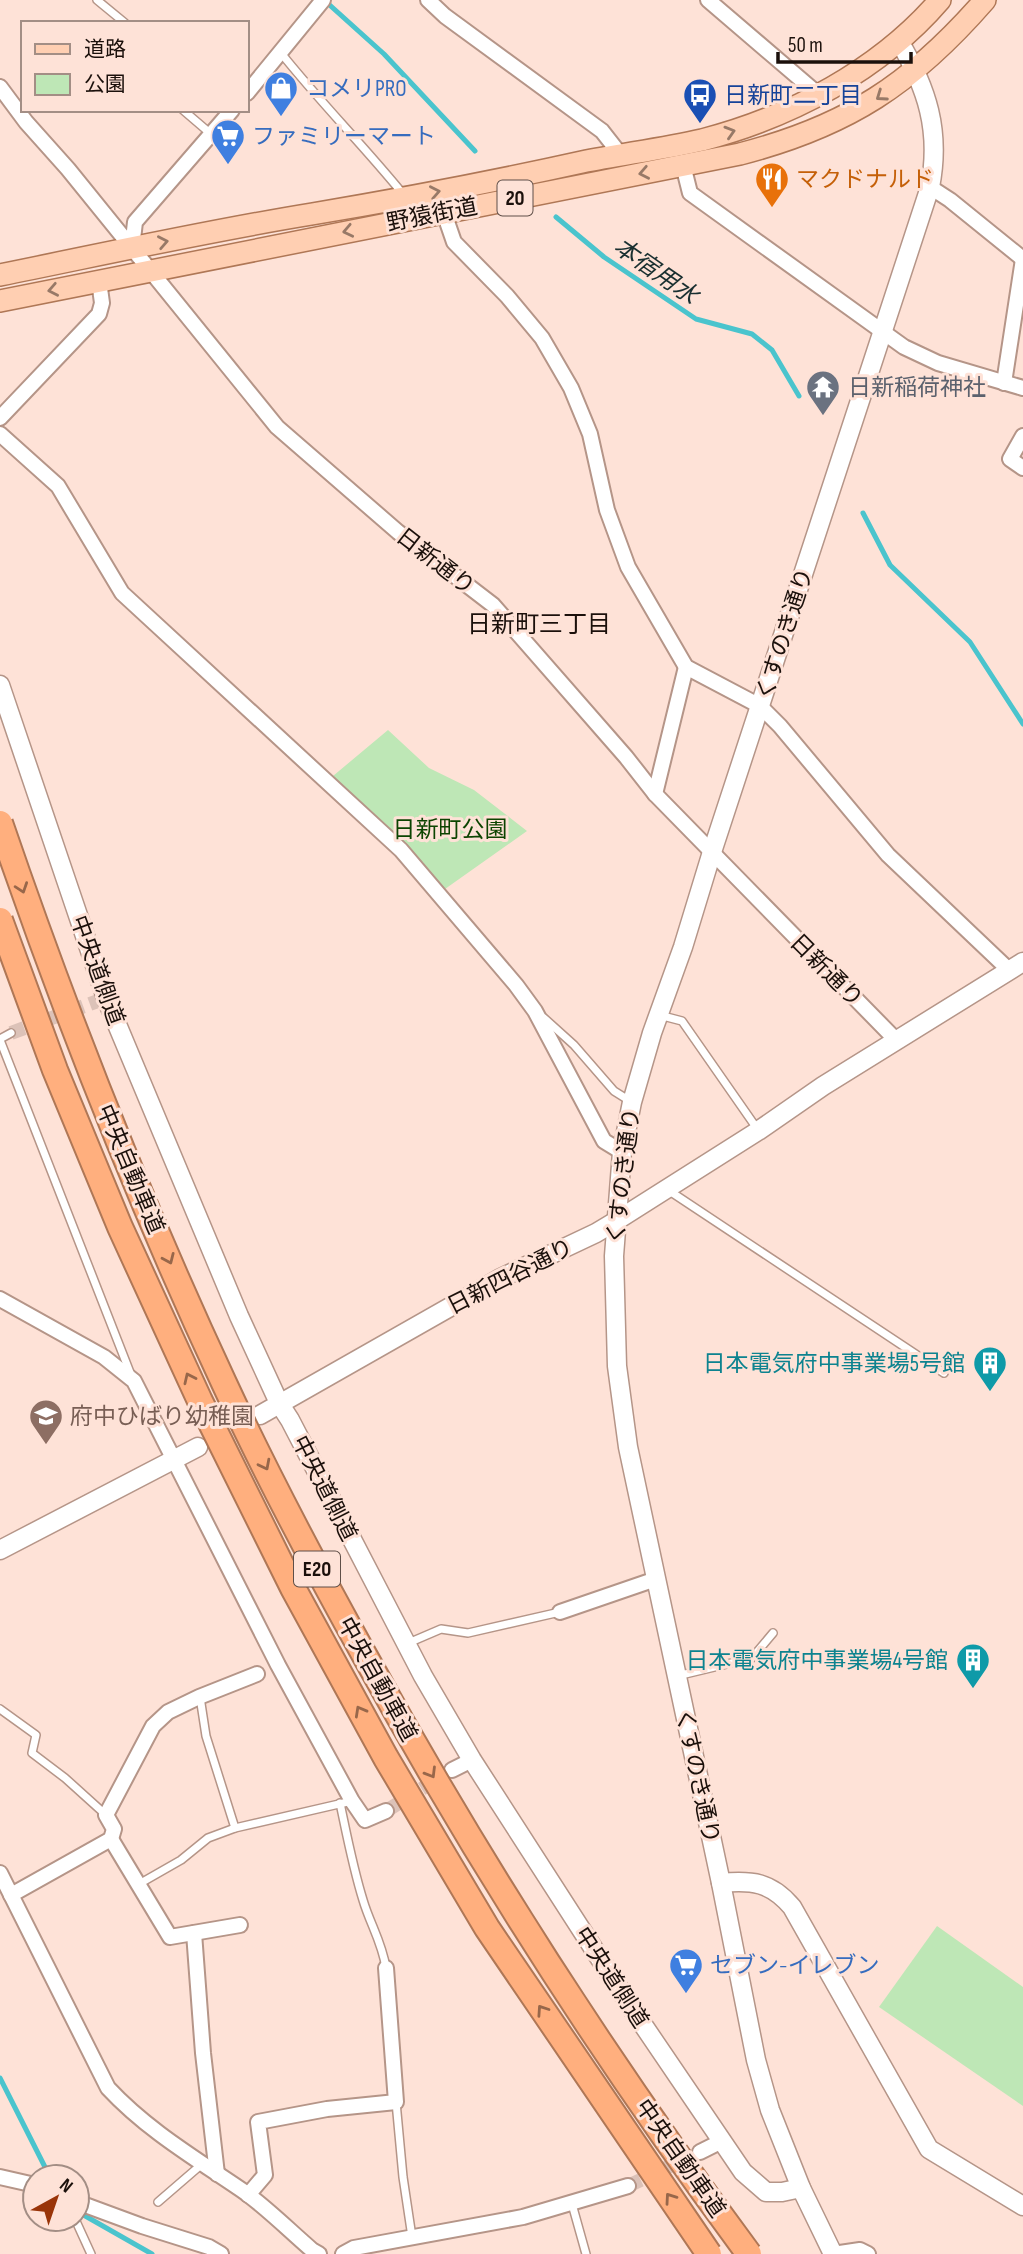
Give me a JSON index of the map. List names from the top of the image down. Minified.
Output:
{"streets":{"highway":["中央自動車道","E20"],"main road":["20","野猿街道"],"street":["日新通り","くすのき通り","中央道側道","日新四谷通り"]},"crossings":[["野猿街道","日新通り"],["野猿街道","くすのき通り"],["日新通り","くすのき通り"],["日新通り","日新四谷通り"],["くすのき通り","中央道側道"],["くすのき通り","日新四谷通り"],["中央道側道","日新四谷通り"]],"districts":["日新町三丁目"],"water":["本宿用水"],"parks":["日新町公園"],"places":{"shop":["コメリPRO"],"bus stop":["日新町二丁目"],"supermarket":["ファミリーマート","セブン-イレブン"],"restaurant":["マクドナルド"],"temple":["日新稲荷神社"],"building":["日本電気府中事業場5号館","日本電気府中事業場4号館"],"school or university":["府中ひばり幼稚園"]},"legend":["道路","公園"],"scale_bar":"50 m","north":"top right"}
